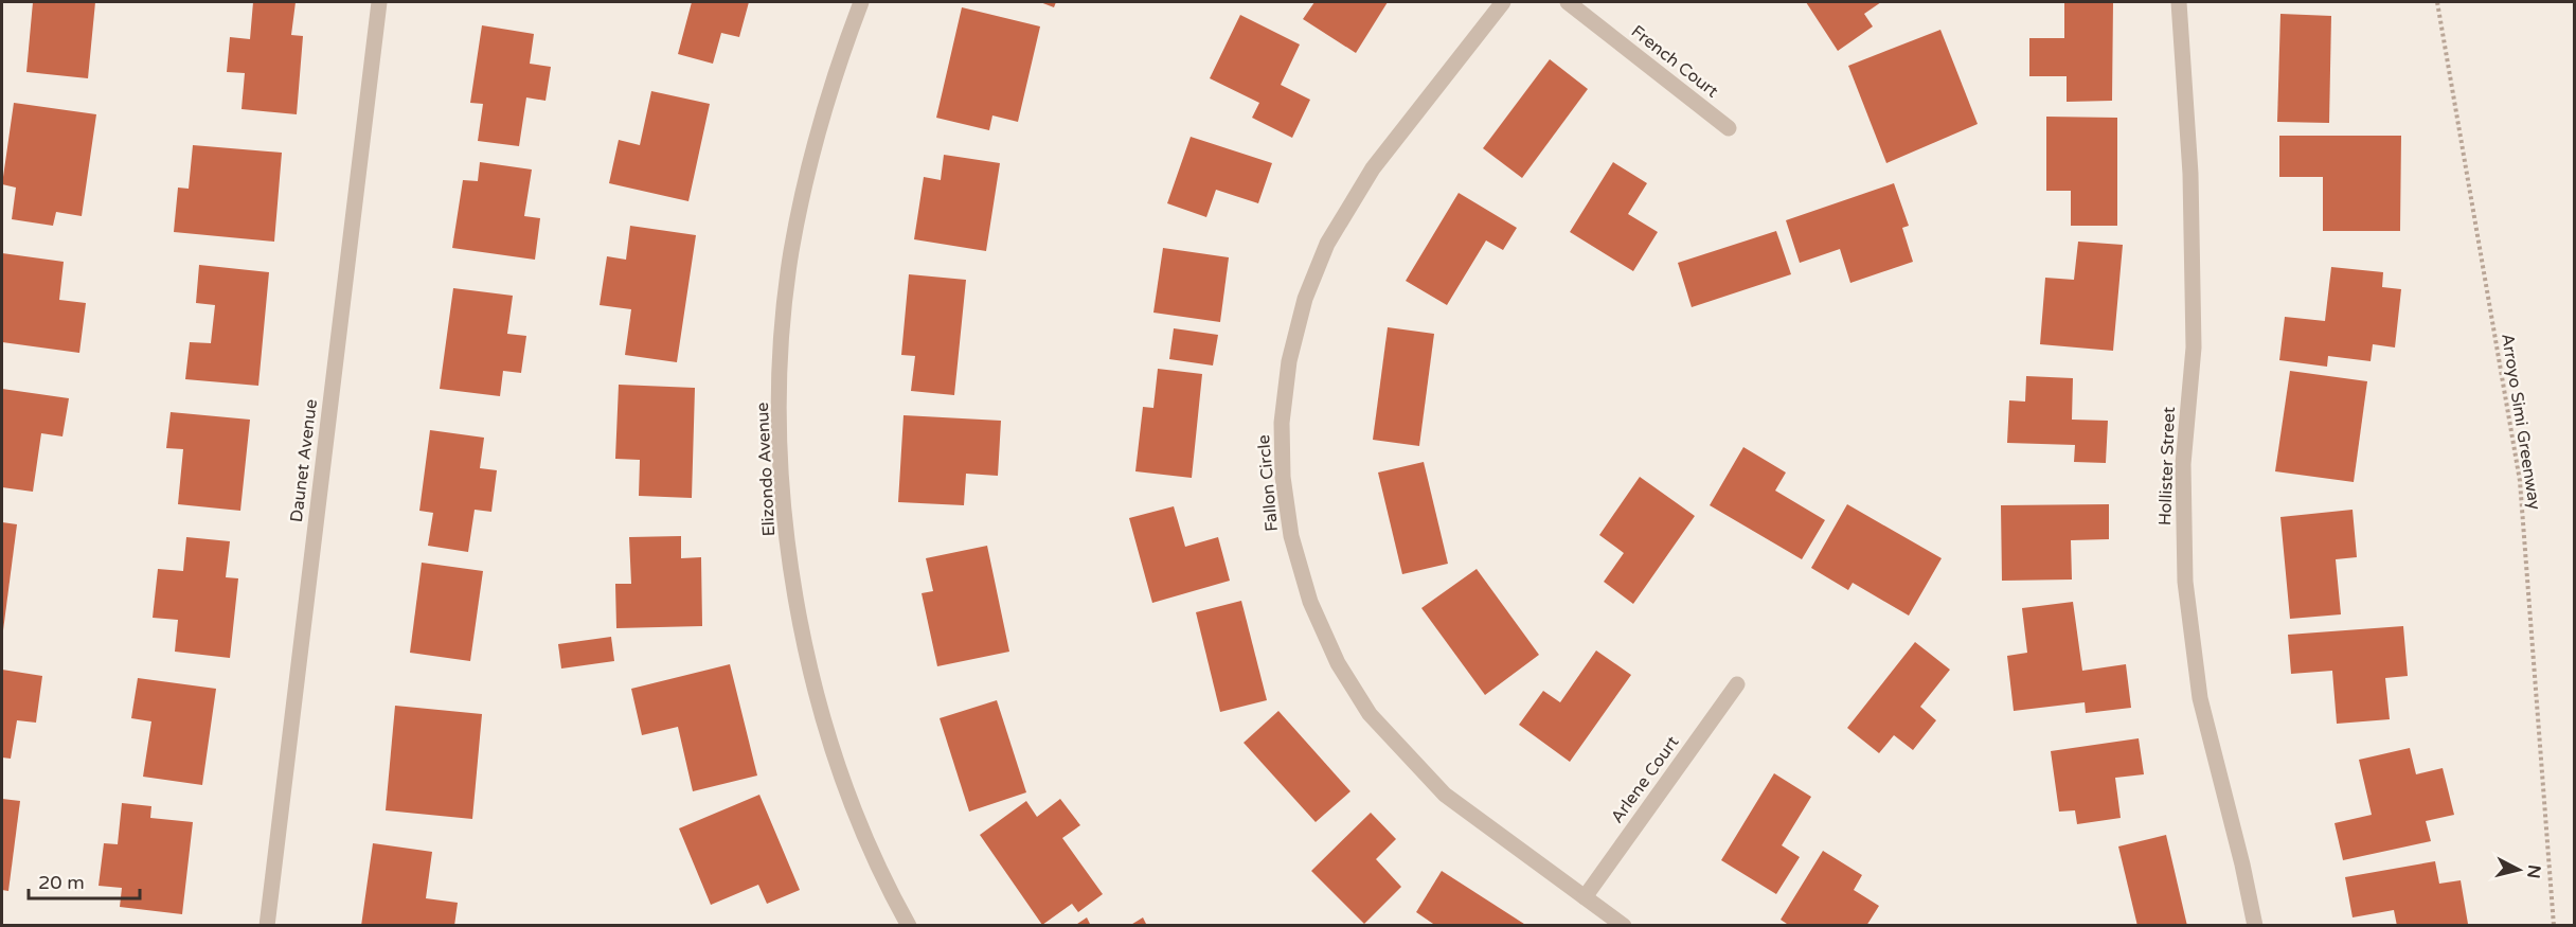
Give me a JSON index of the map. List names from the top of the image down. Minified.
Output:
{"streets":{"street":["French Court","Daunet Avenue","Hollister Street","Elizondo Avenue","Fallon Circle","Arlene Court"],"path":["Arroyo Simi Greenway"]},"crossings":[["Fallon Circle","Arlene Court"]],"scale_bar":"20 m","north":"right"}
